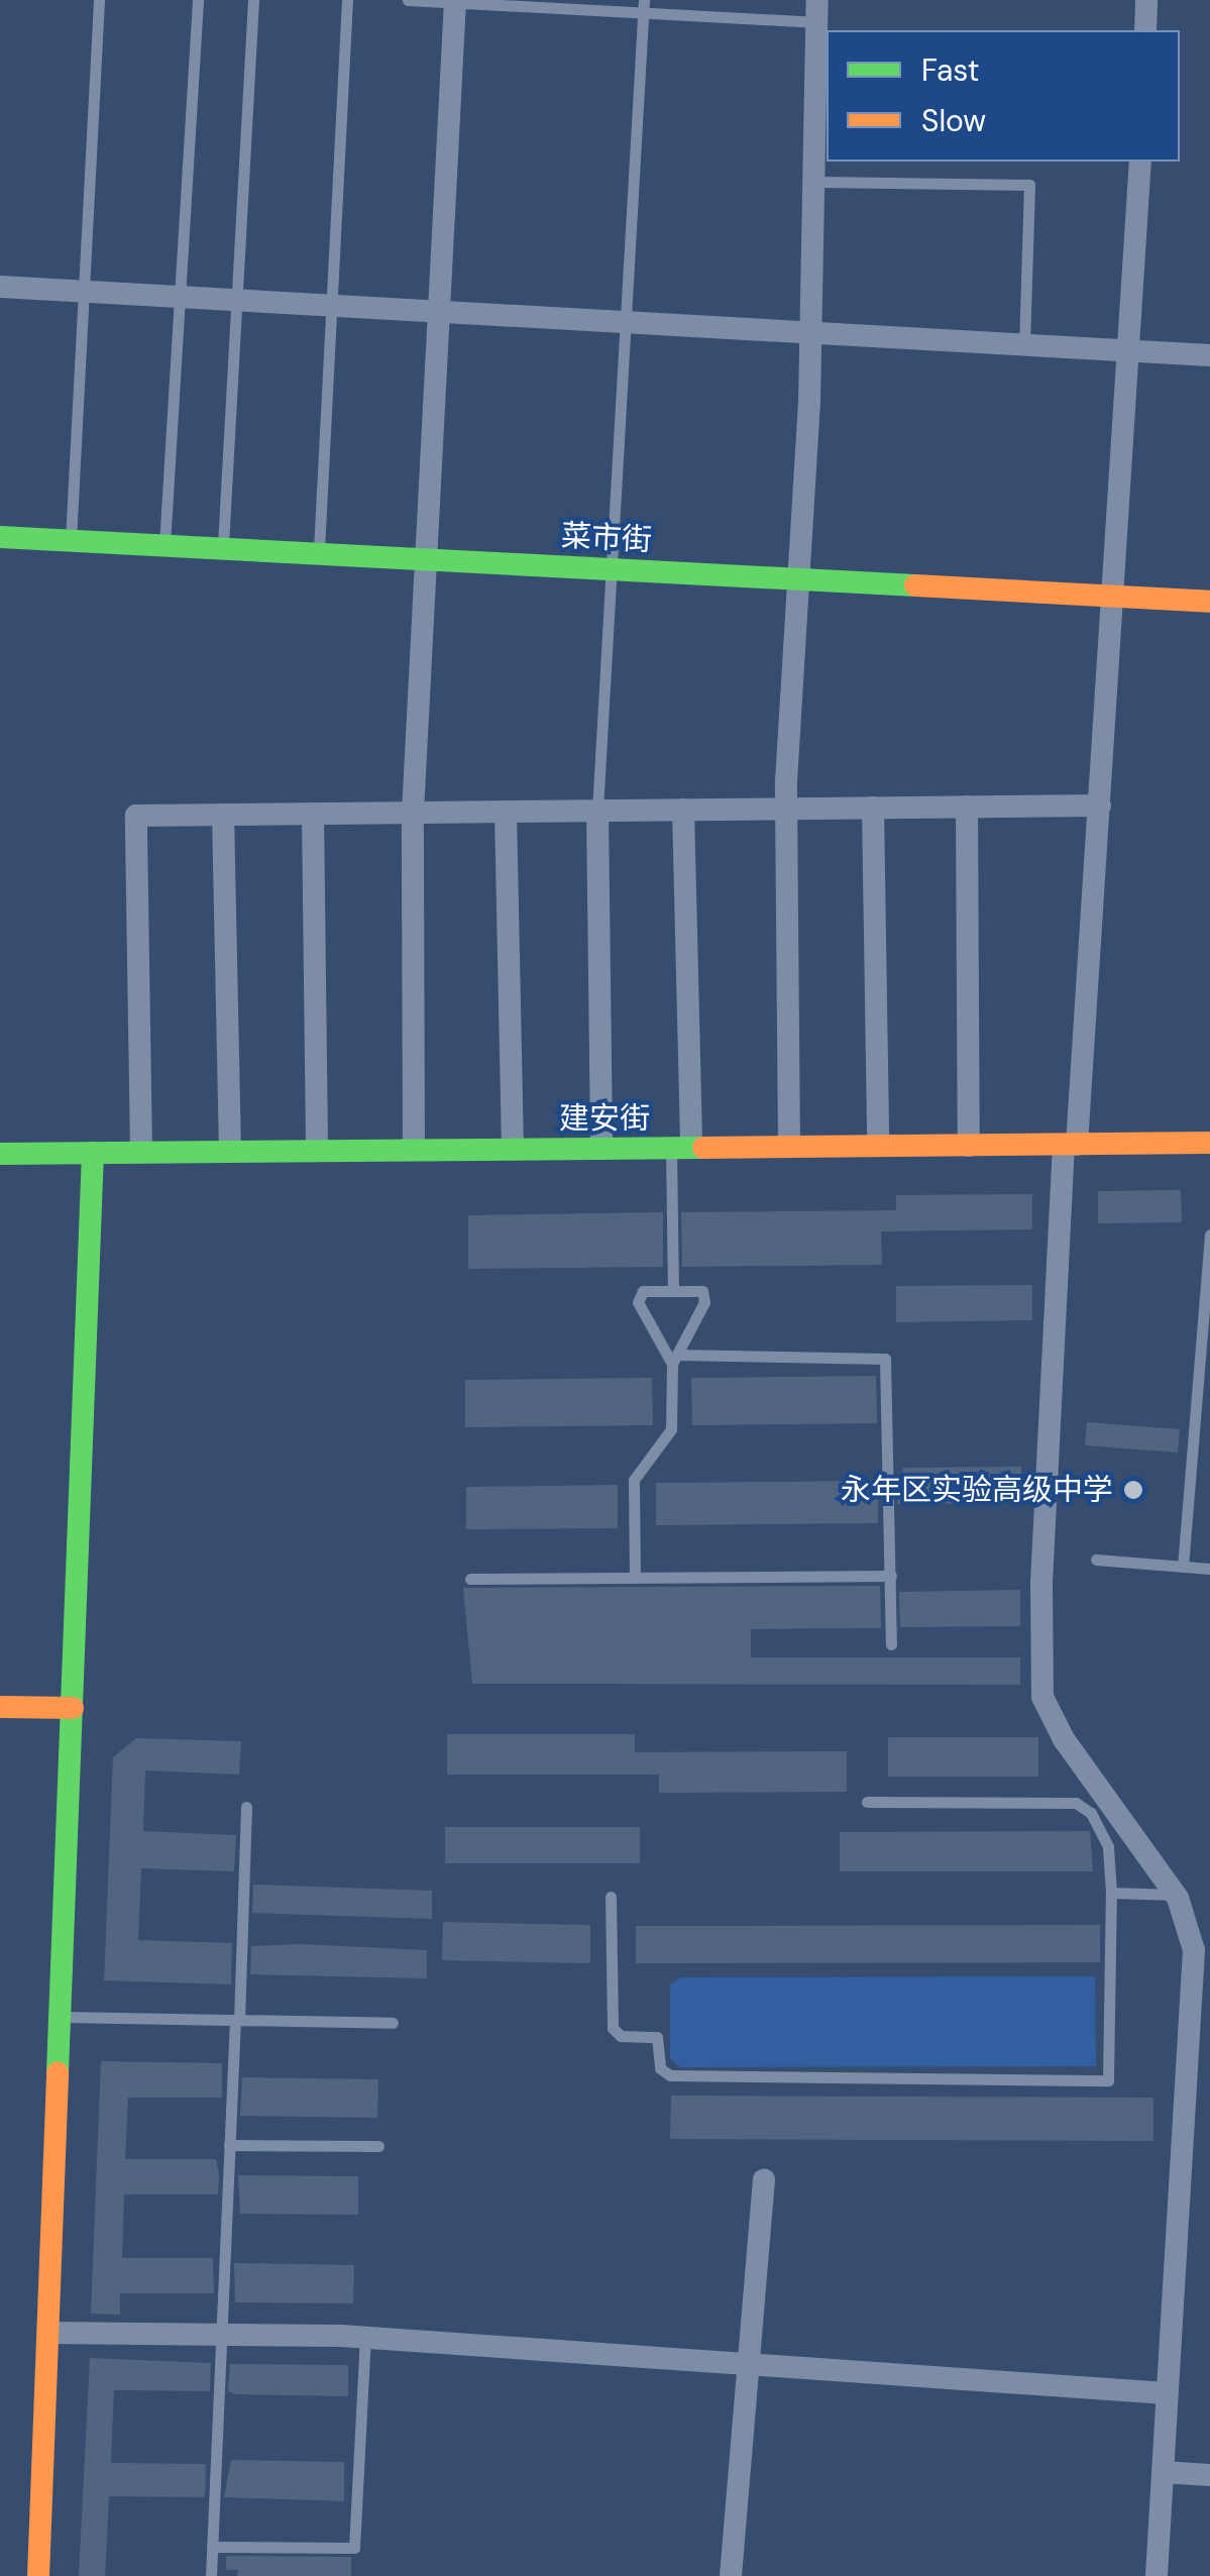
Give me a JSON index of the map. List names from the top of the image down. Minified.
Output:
{"streets":{"street":["菜市街","建安街"]},"places":["永年区实验高级中学"],"legend":["Fast","Slow"]}
